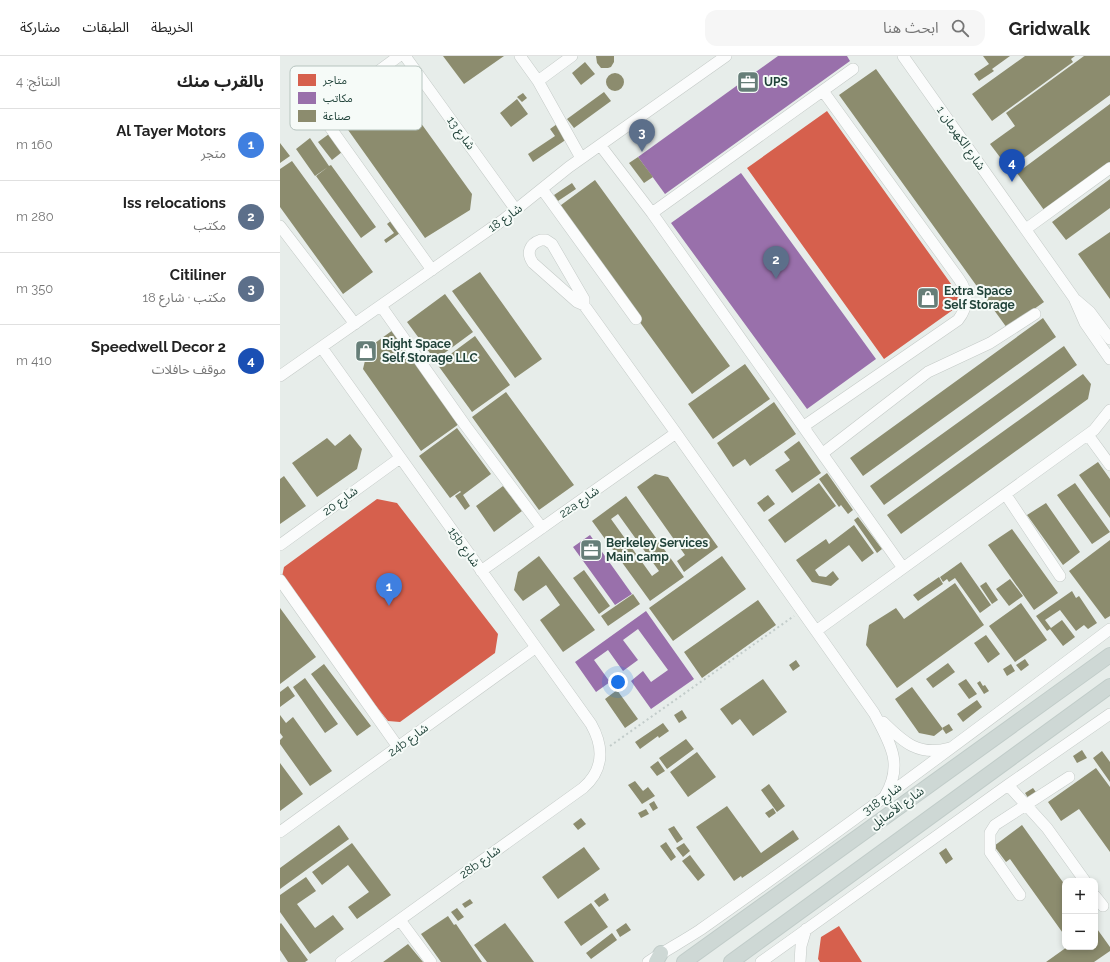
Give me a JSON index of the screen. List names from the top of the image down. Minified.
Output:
{"streets":{"main road":["شارع الأصايل"],"street":["شارع 13","شارع الكهرمان 1","شارع 18","شارع 20","22a شارع","15b شارع","24b شارع","شارع 318","28b شارع"]},"crossings":[["شارع 13","شارع 18"],["شارع 18","15b شارع"],["شارع 20","15b شارع"],["22a شارع","15b شارع"],["15b شارع","24b شارع"],["15b شارع","28b شارع"]],"places":{"office":["UPS","Berkeley Services Main camp"],"shop":["Extra Space Self Storage","Right Space Self Storage LLC"]},"legend":["متاجر","مكاتب","صناعة"],"page":{"header":"Gridwalk","search":"ابحث هنا","nav":["الخريطة","الطبقات","مشاركة"],"heading":["بالقرب منك","النتائج: 4"],"list":[{"mark":"1","name":"Al Tayer Motors","note":"متجر","value":"160 m"},{"mark":"2","name":"Iss relocations","note":"مكتب","value":"280 m"},{"mark":"3","name":"Citiliner","note":"مكتب · شارع 18","value":"350 m"},{"mark":"4","name":"Speedwell Decor 2","note":"موقف حافلات","value":"410 m"}],"pins":["3","4","2","1"],"map_buttons":["+","−"]}}
